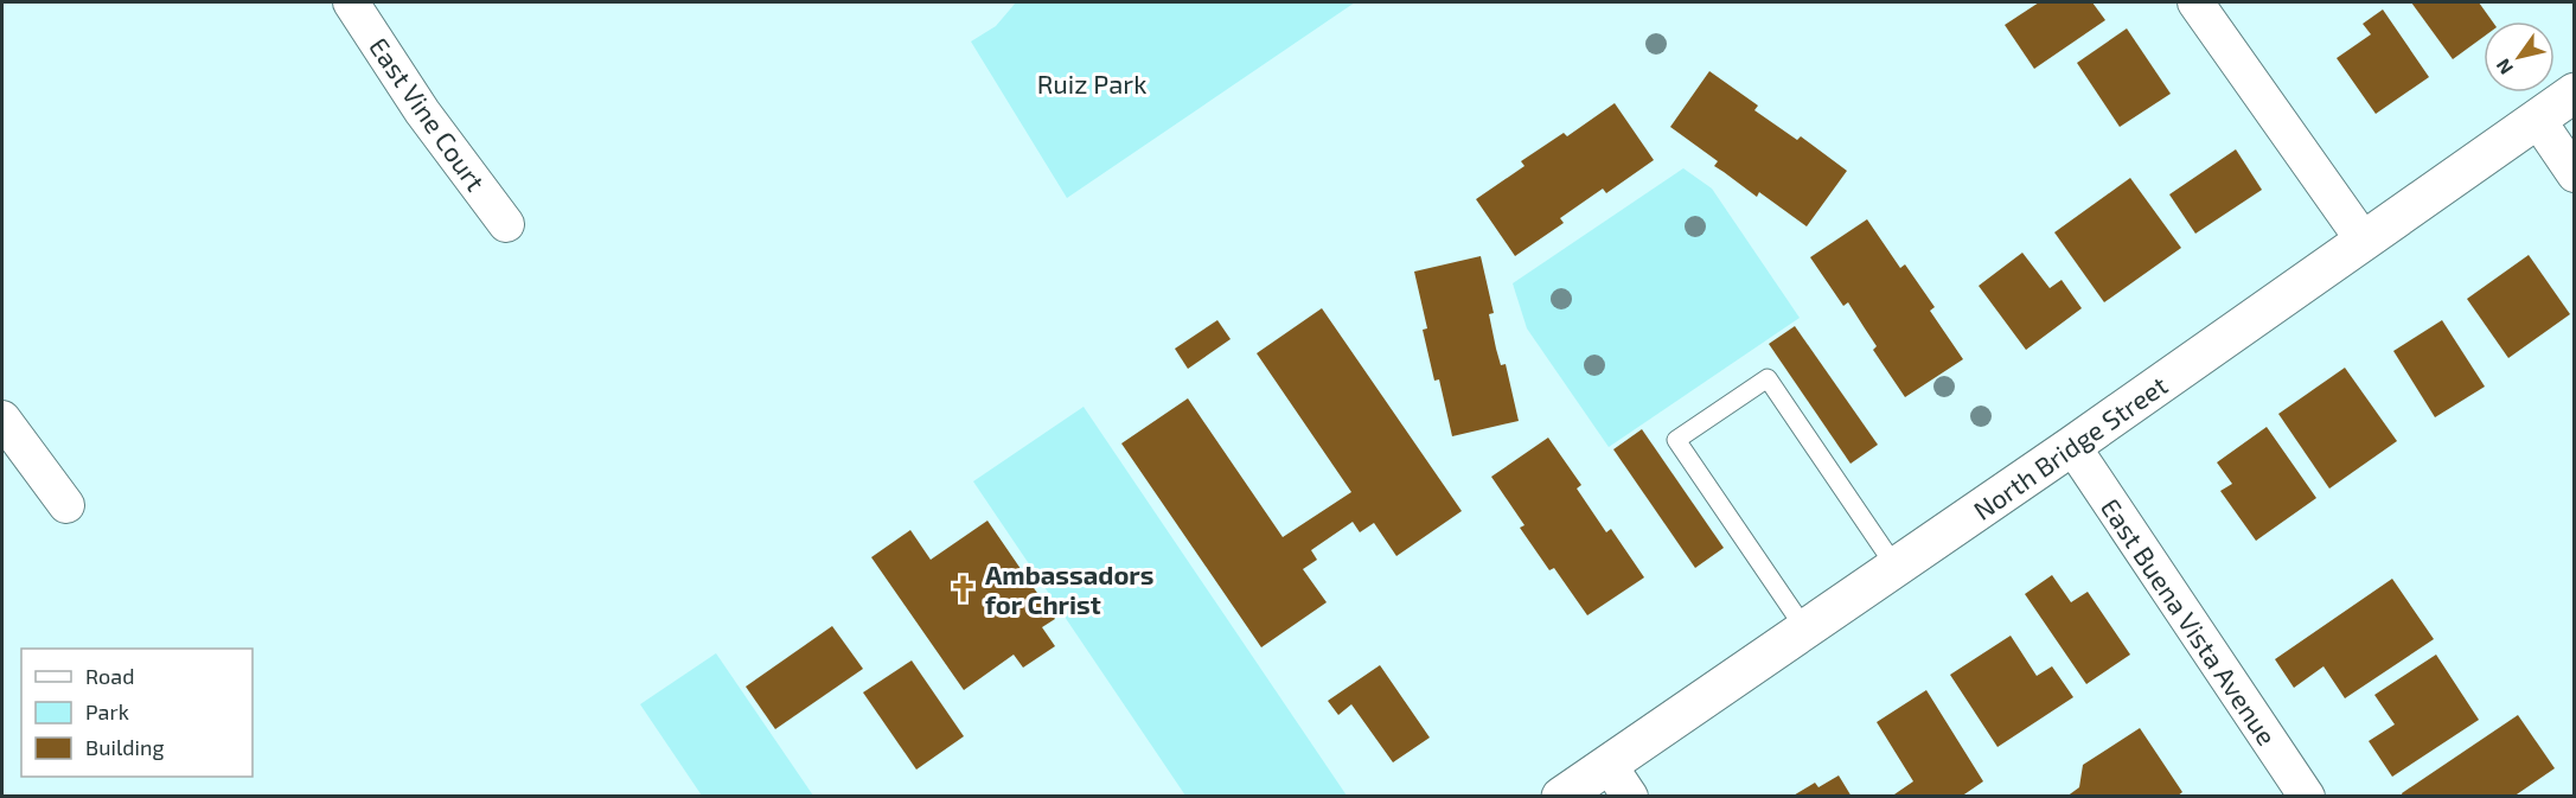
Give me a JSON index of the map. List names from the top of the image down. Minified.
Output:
{"streets":{"street":["East Vine Court","North Bridge Street","East Buena Vista Avenue"]},"crossings":[["North Bridge Street","East Buena Vista Avenue"]],"parks":["Ruiz Park"],"places":{"church":["Ambassadors for Christ"]},"legend":["Road","Park","Building"],"north":"bottom left"}
